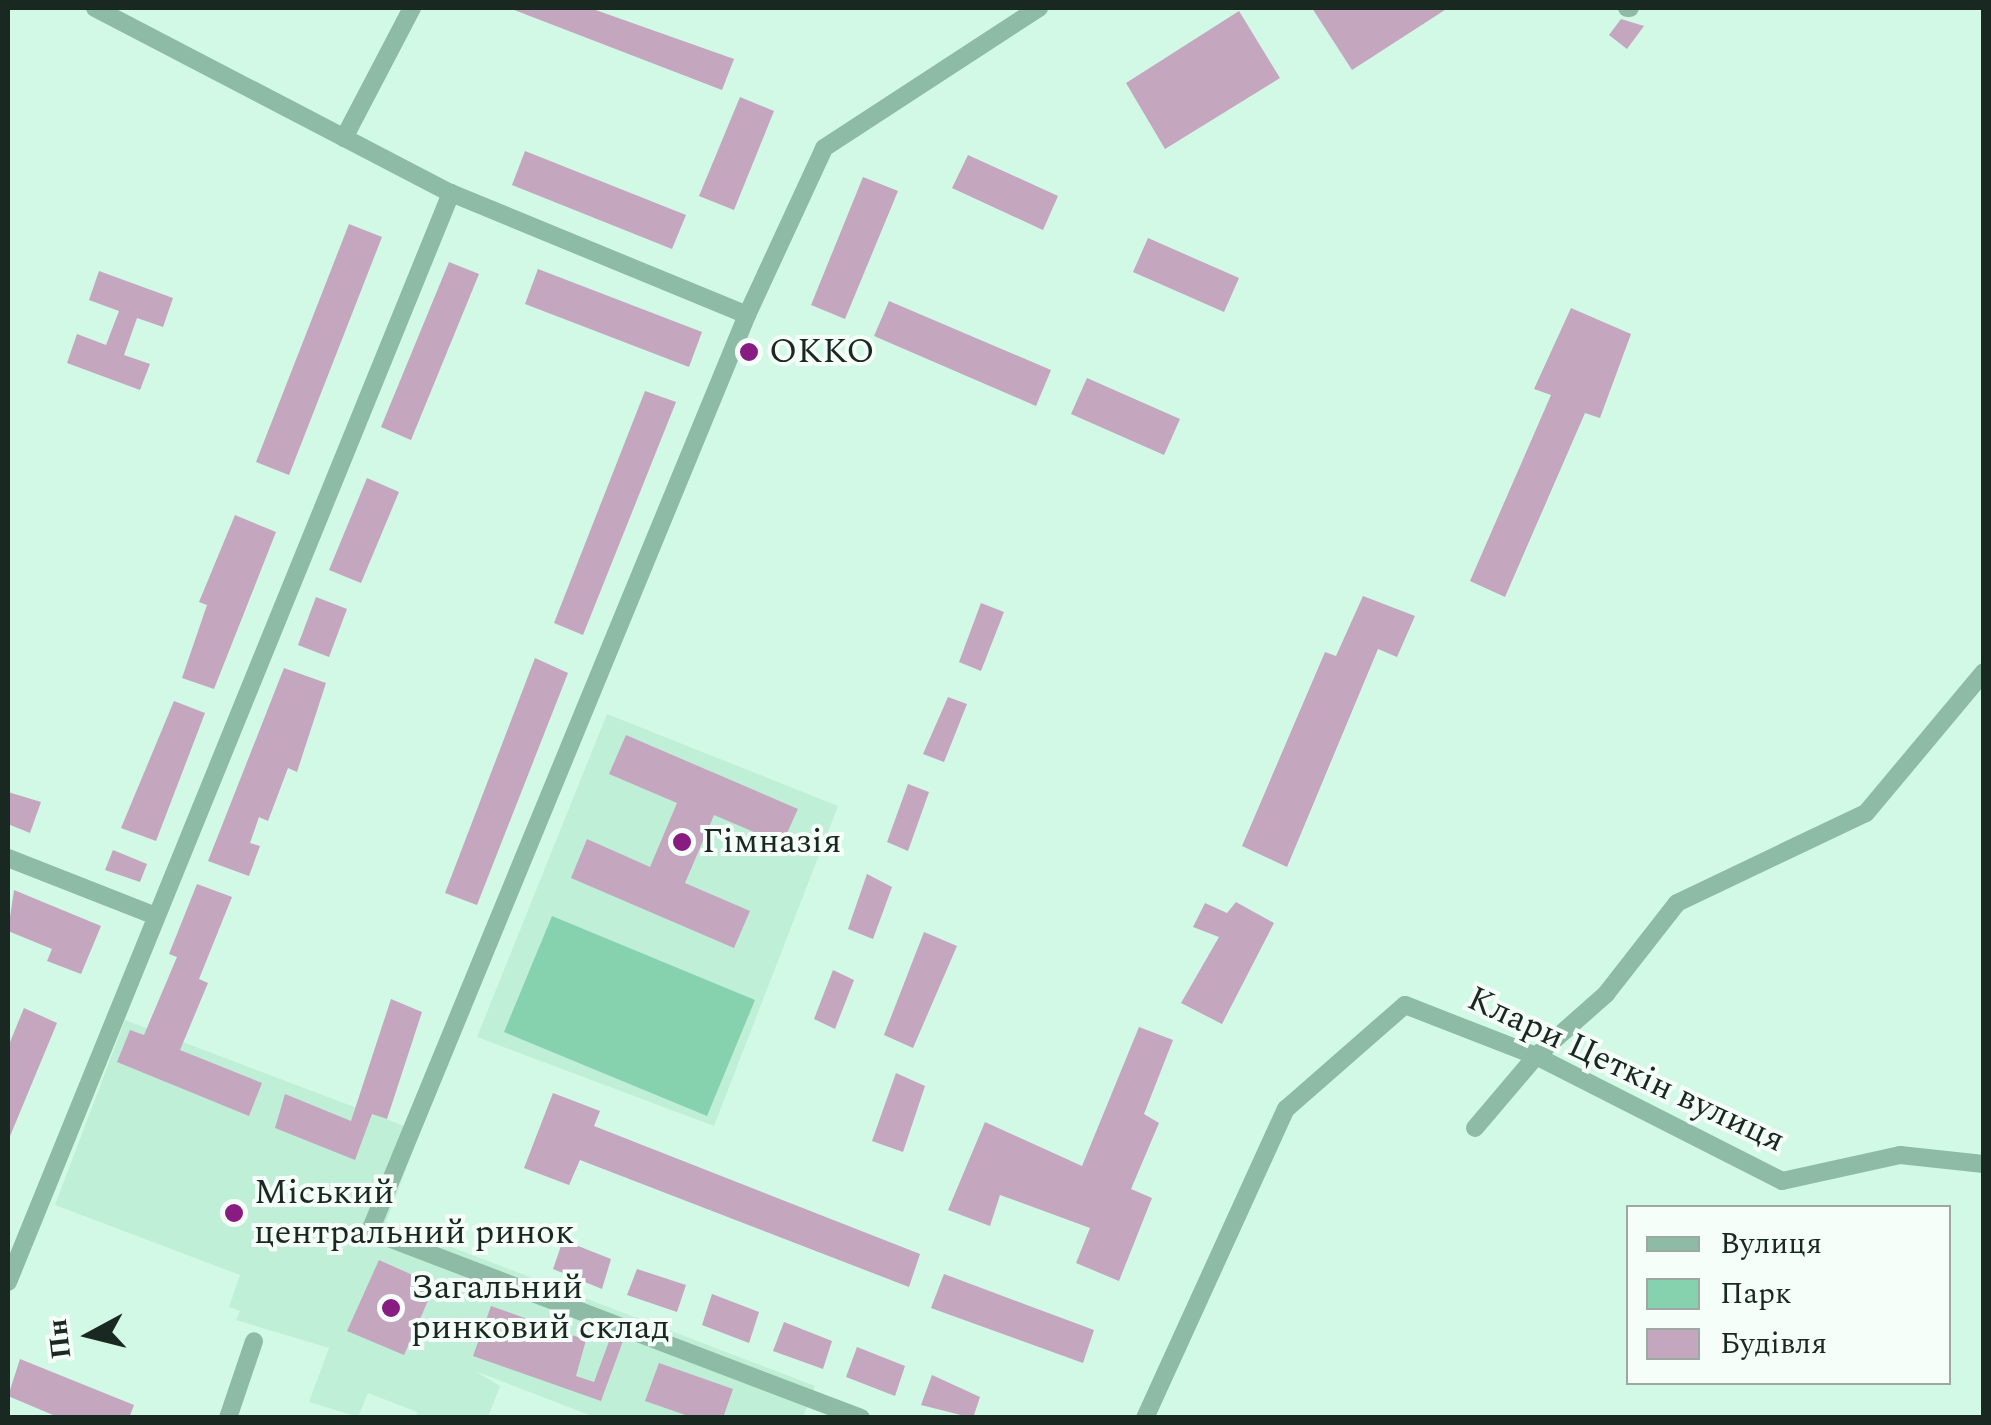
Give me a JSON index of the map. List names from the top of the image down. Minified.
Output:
{"streets":{"street":["Клари Цеткін вулиця"]},"places":["ОККО","Гімназія","Міський центральний ринок","Загальний ринковий склад"],"legend":["Вулиця","Парк","Будівля"],"north":"left"}
